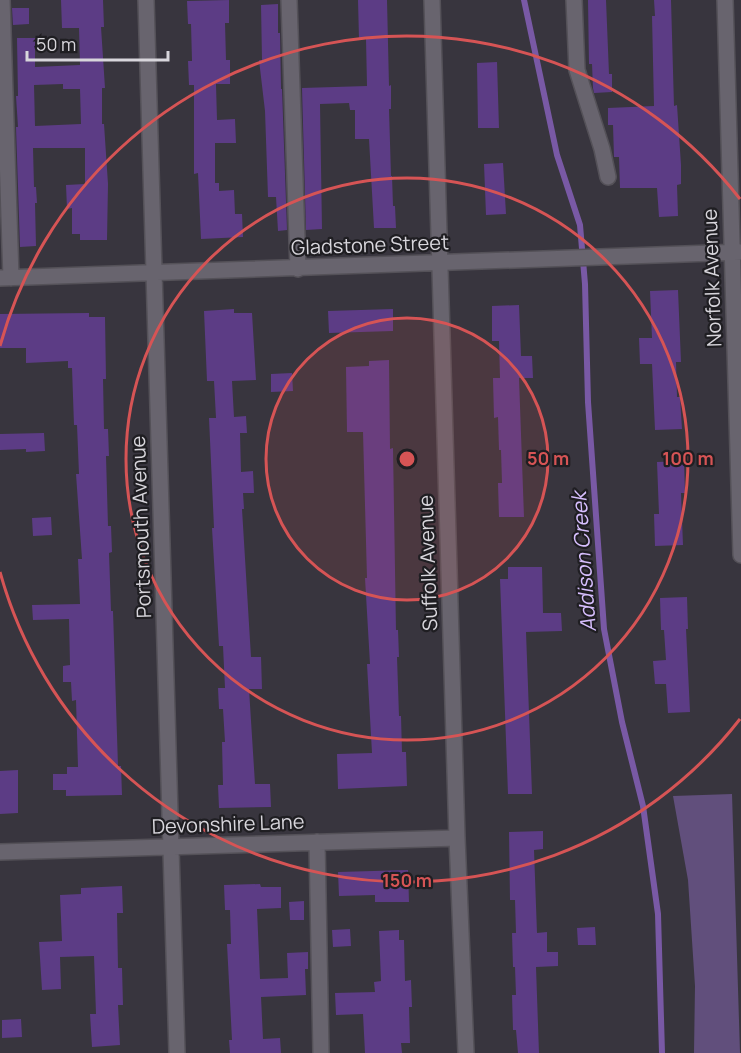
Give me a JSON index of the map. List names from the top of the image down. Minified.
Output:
{"streets":{"street":["Gladstone Street","Norfolk Avenue","Portsmouth Avenue","Suffolk Avenue","Devonshire Lane"]},"crossings":[["Gladstone Street","Norfolk Avenue"],["Gladstone Street","Portsmouth Avenue"],["Gladstone Street","Suffolk Avenue"],["Portsmouth Avenue","Devonshire Lane"],["Suffolk Avenue","Devonshire Lane"]],"water":["Addison Creek"],"scale_bar":"50 m","rings":["50 m","100 m","150 m"]}
